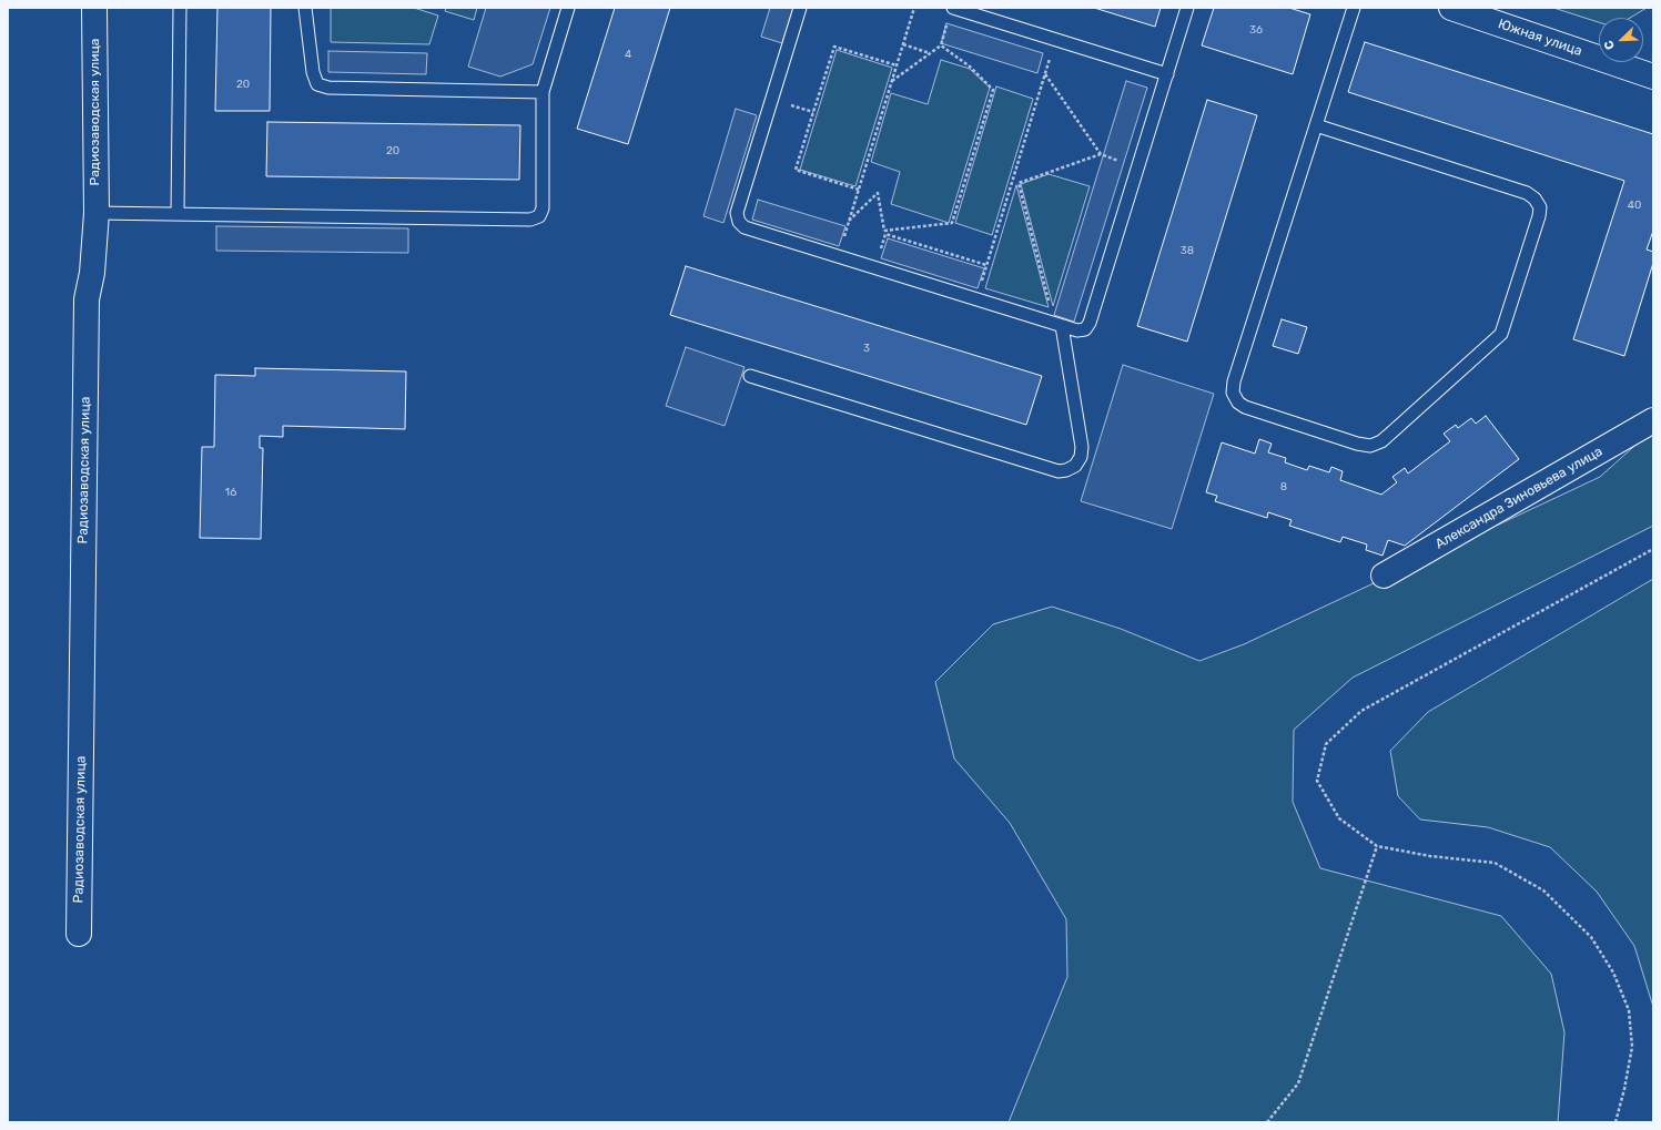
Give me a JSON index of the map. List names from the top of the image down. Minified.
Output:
{"streets":{"street":["Южная улица","Радиозаводская улица","Александра Зиновьева улица"]},"house_numbers":["36","4","20","20","40","38","3","8","16"],"north":"bottom left"}
